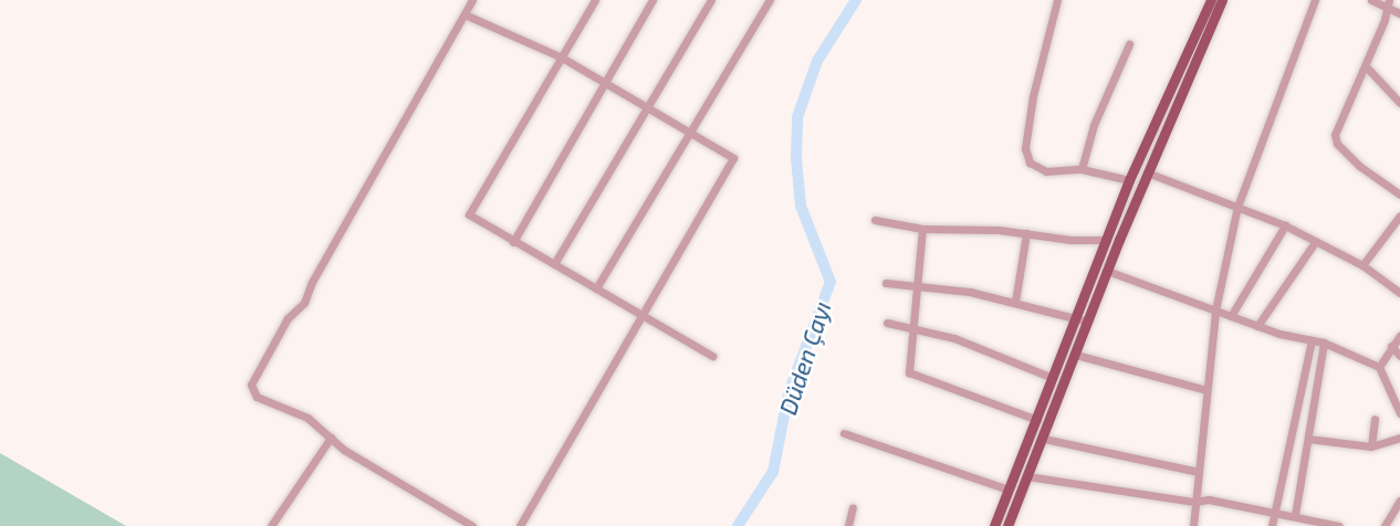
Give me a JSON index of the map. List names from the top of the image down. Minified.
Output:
{"water":["Düden Çayı"]}
